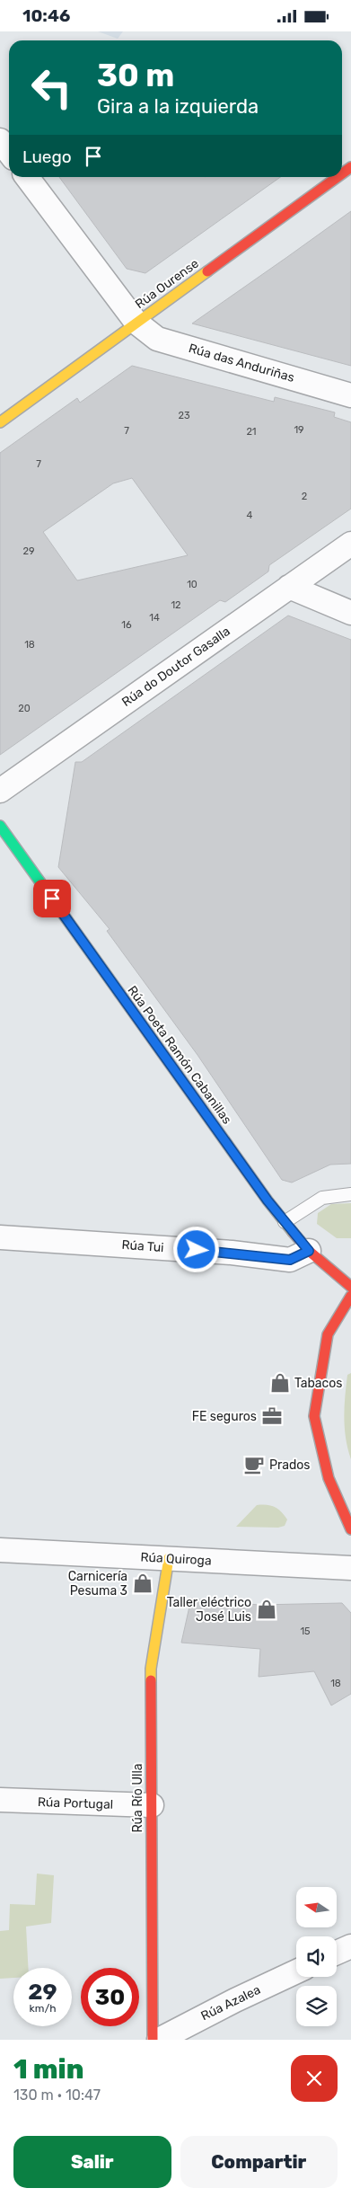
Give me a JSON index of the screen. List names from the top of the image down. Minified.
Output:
{"streets":{"street":["Rúa Ourense","Rúa das Anduriñas","Rúa do Doutor Gasalla","Rúa Poeta Ramón Cabanillas","Rúa Tui","Rúa Quiroga","Rúa Río Ulla","Rúa Portugal","Rúa Azalea"]},"crossings":[["Rúa Ourense","Rúa das Anduriñas"],["Rúa Poeta Ramón Cabanillas","Rúa Tui"],["Rúa Quiroga","Rúa Río Ulla"],["Rúa Río Ulla","Rúa Portugal"]],"places":{"shop":["Tabacos","Carnicería Pesuma 3","Taller eléctrico José Luis"],"office":["FE seguros"],"cafe":["Prados"]},"house_numbers":["23","19","7","21","7","2","4","29","10","12","14","16","18","20","15","18"],"north":"left","page":{"status":"10:46","turn":["30 m","Gira a la izquierda"],"then":"Luego","speed":"29 km/h","limit":"30","heading":["1 min","130 m · 10:47"],"buttons":["Salir","Compartir"]}}
